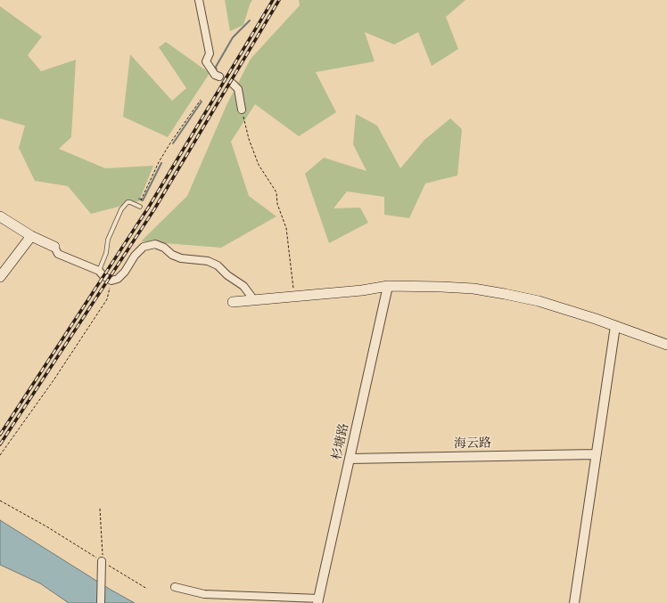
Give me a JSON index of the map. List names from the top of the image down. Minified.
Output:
{"streets":{"street":["杉塘路","海云路"]},"crossings":[["杉塘路","海云路"]]}
